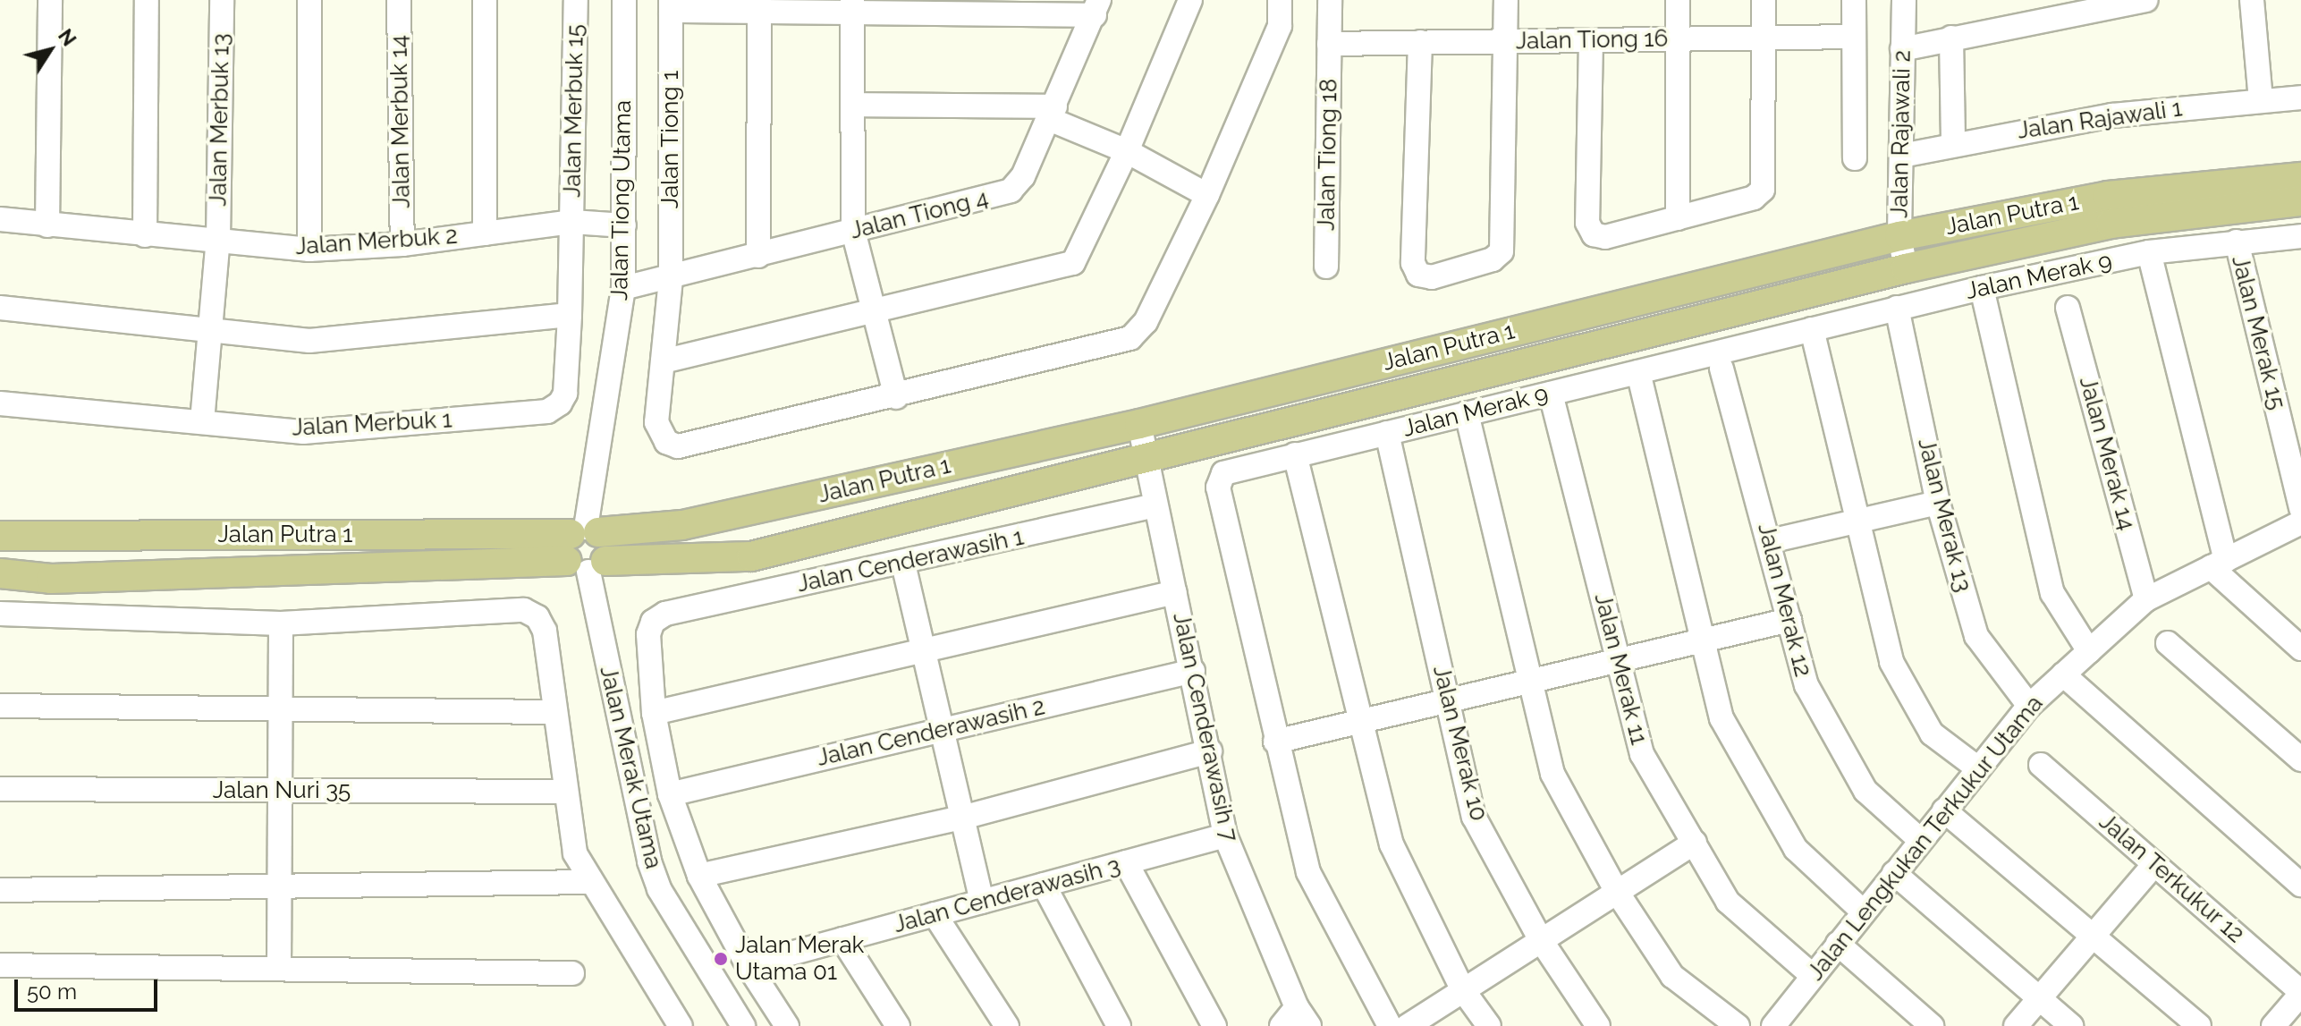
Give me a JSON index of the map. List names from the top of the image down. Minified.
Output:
{"streets":{"main road":["Jalan Putra 1"],"street":["Jalan Tiong 16","Jalan Merbuk 15","Jalan Merbuk 13","Jalan Rajawali 1","Jalan Merbuk 14","Jalan Rajawali 2","Jalan Tiong 1","Jalan Tiong 18","Jalan Tiong Utama","Jalan Tiong 4","Jalan Merbuk 2","Jalan Merak 9","Jalan Merak 15","Jalan Merbuk 1","Jalan Merak 14","Jalan Merak 13","Jalan Cenderawasih 1","Jalan Merak 12","Jalan Merak 11","Jalan Cenderawasih 7","Jalan Cenderawasih 2","Jalan Merak 10","Jalan Merak Utama","Jalan Nuri 35","Jalan Lengkukan Terkukur Utama","Jalan Terkukur 12","Jalan Cenderawasih 3"]},"crossings":[["Jalan Tiong 16","Jalan Tiong 18"],["Jalan Merbuk 15","Jalan Merbuk 2"],["Jalan Merbuk 15","Jalan Merbuk 1"],["Jalan Merbuk 13","Jalan Merbuk 2"],["Jalan Merbuk 13","Jalan Merbuk 1"],["Jalan Rajawali 1","Jalan Rajawali 2"],["Jalan Merbuk 14","Jalan Merbuk 2"],["Jalan Rajawali 2","Jalan Putra 1"],["Jalan Tiong 1","Jalan Tiong 4"],["Jalan Tiong Utama","Jalan Tiong 4"],["Jalan Tiong Utama","Jalan Putra 1"],["Jalan Tiong Utama","Jalan Merbuk 2"],["Jalan Tiong Utama","Jalan Merak Utama"],["Jalan Putra 1","Jalan Cenderawasih 7"],["Jalan Putra 1","Jalan Merak Utama"],["Jalan Merbuk 2","Jalan Merbuk 1"],["Jalan Merak 9","Jalan Merak 15"],["Jalan Merak 9","Jalan Merak 13"],["Jalan Merak 9","Jalan Merak 11"],["Jalan Merak 9","Jalan Merak 10"],["Jalan Merak 14","Jalan Lengkukan Terkukur Utama"],["Jalan Merak 13","Jalan Lengkukan Terkukur Utama"],["Jalan Cenderawasih 1","Jalan Cenderawasih 7"],["Jalan Merak 12","Jalan Lengkukan Terkukur Utama"],["Jalan Merak 11","Jalan Lengkukan Terkukur Utama"],["Jalan Cenderawasih 7","Jalan Cenderawasih 2"],["Jalan Cenderawasih 7","Jalan Cenderawasih 3"]],"places":["Jalan Merak Utama 01"],"scale_bar":"50 m","north":"top right"}
